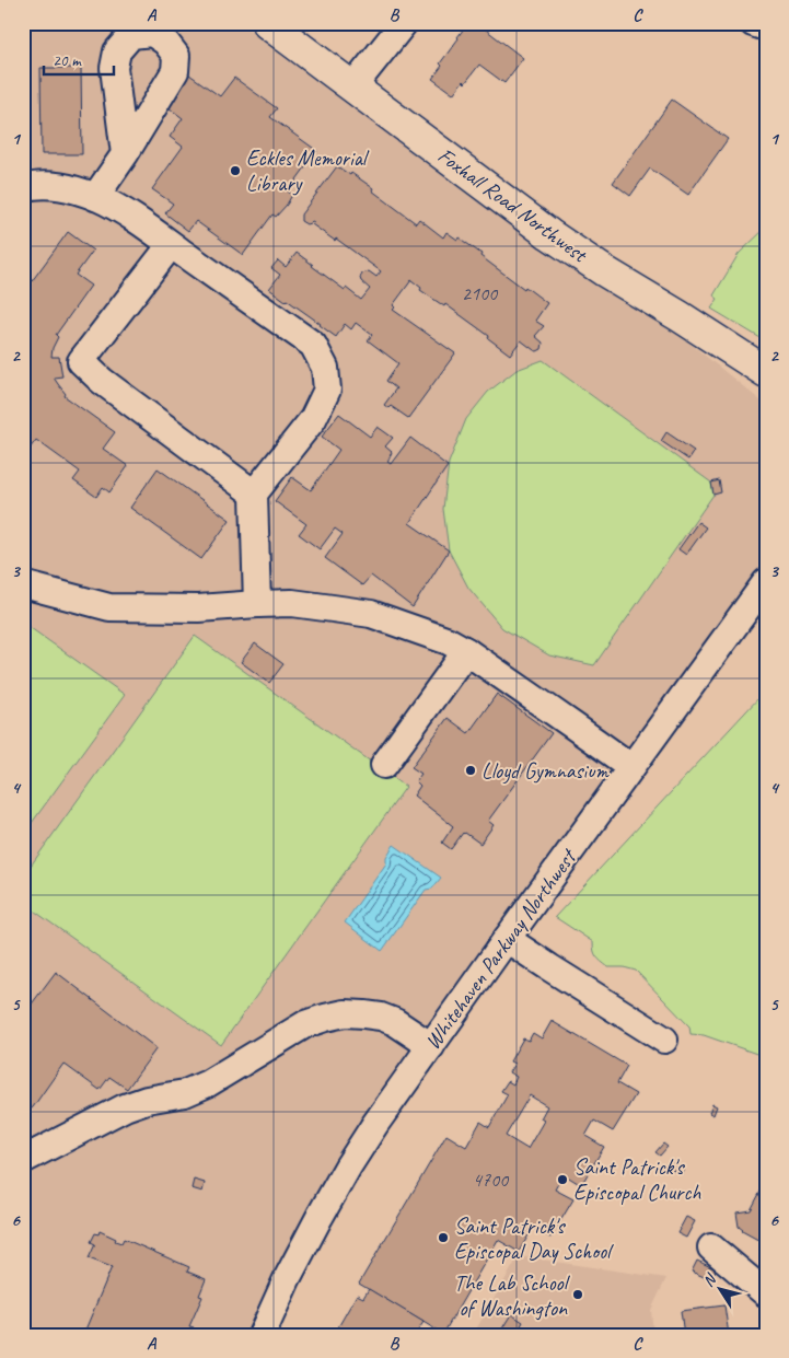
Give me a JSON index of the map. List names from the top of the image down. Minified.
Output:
{"streets":{"main road":["Foxhall Road Northwest"],"street":["Whitehaven Parkway Northwest"]},"places":["Eckles Memorial Library","Lloyd Gymnasium","Saint Patrick's Episcopal Church","Saint Patrick's Episcopal Day School","The Lab School of Washington"],"house_numbers":["2100","4700"],"scale_bar":"20 m","north":"top left","grid":{"columns":["A","B","C"],"rows":["1","2","3","4","5","6"]}}
